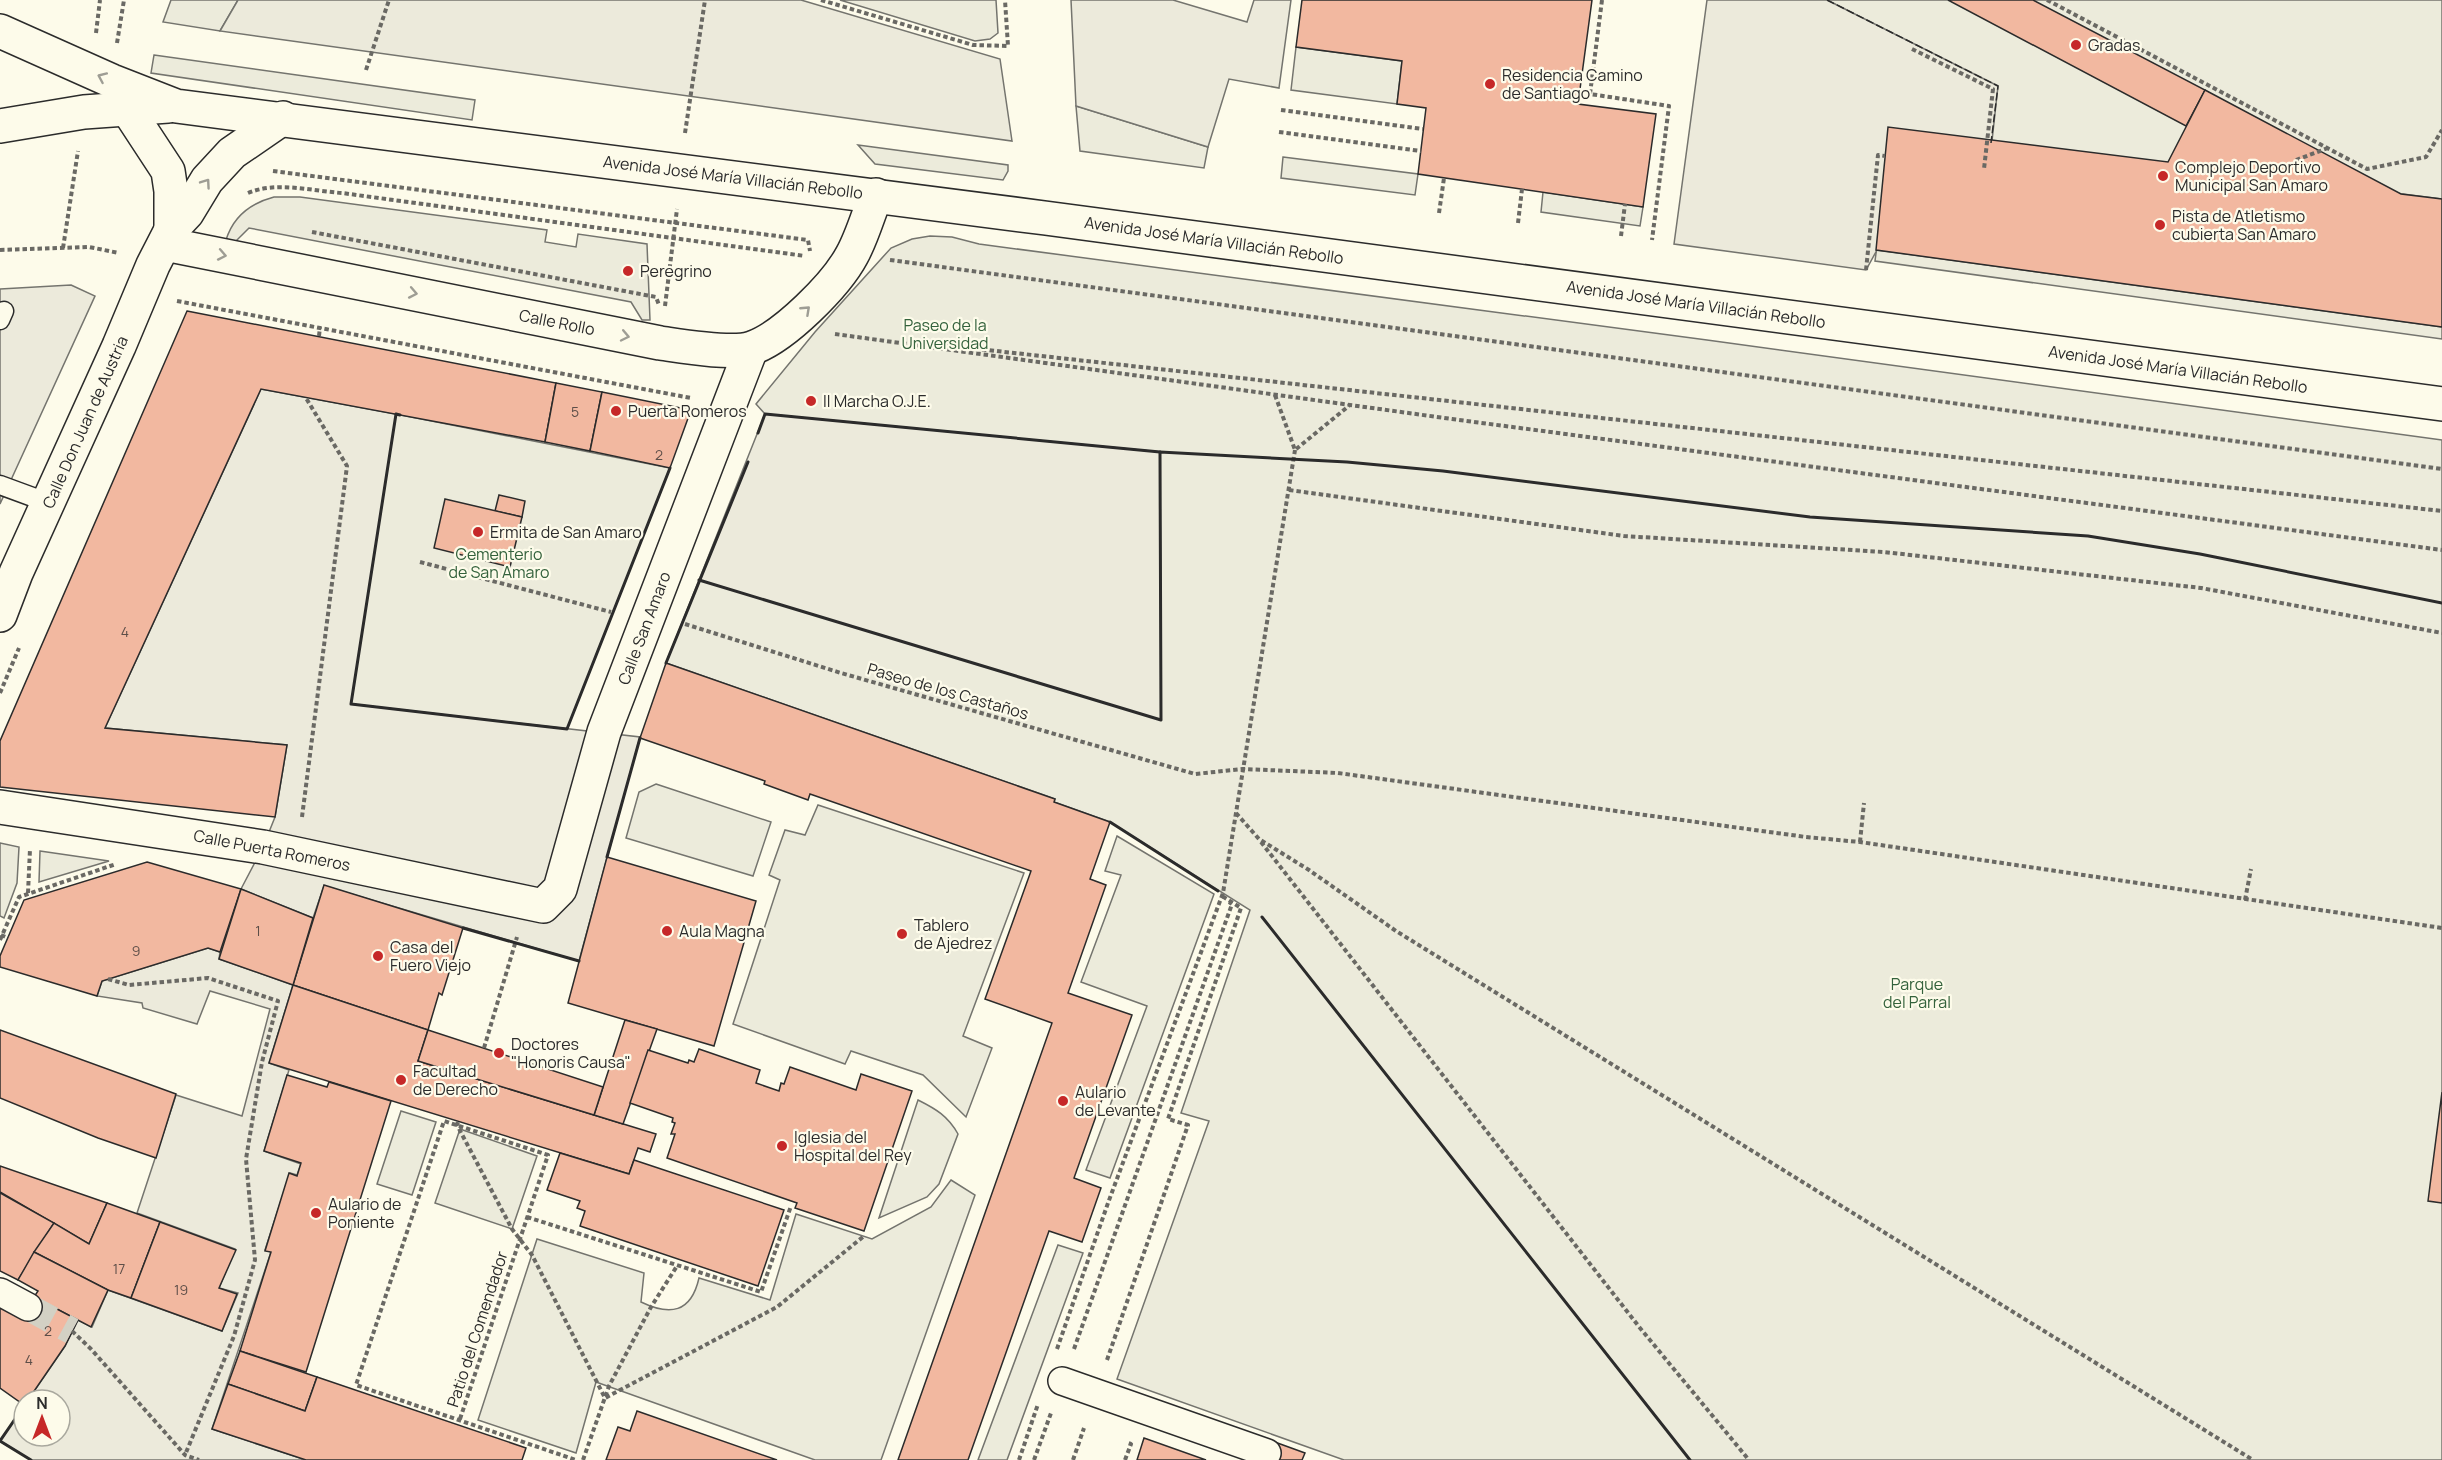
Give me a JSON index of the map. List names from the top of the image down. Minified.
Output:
{"streets":{"main road":["Avenida José María Villacián Rebollo","Calle Rollo","Calle Don Juan de Austria","Calle San Amaro","Calle Puerta Romeros"],"path":["Paseo de los Castaños","Patio del Comendador"]},"crossings":[["Avenida José María Villacián Rebollo","Calle Rollo"],["Avenida José María Villacián Rebollo","Calle Don Juan de Austria"],["Calle Rollo","Calle Don Juan de Austria"],["Calle Rollo","Calle San Amaro"],["Calle San Amaro","Paseo de los Castaños"],["Calle San Amaro","Calle Puerta Romeros"]],"one_way":["Calle Rollo"],"parks":["Paseo de la Universidad","Cementerio de San Amaro","Parque del Parral"],"places":["Gradas","Residencia Camino de Santiago","Complejo Deportivo Municipal San Amaro","Pista de Atletismo cubierta San Amaro","Peregrino","II Marcha O.J.E.","Puerta Romeros","Ermita de San Amaro","Aula Magna","Tablero de Ajedrez","Casa del Fuero Viejo","Doctores \"Honoris Causa\"","Facultad de Derecho","Aulario de Levante","Iglesia del Hospital del Rey","Aulario de Poniente"],"house_numbers":["5","2","4","1","9","17","19","2","4"],"north":"top"}
